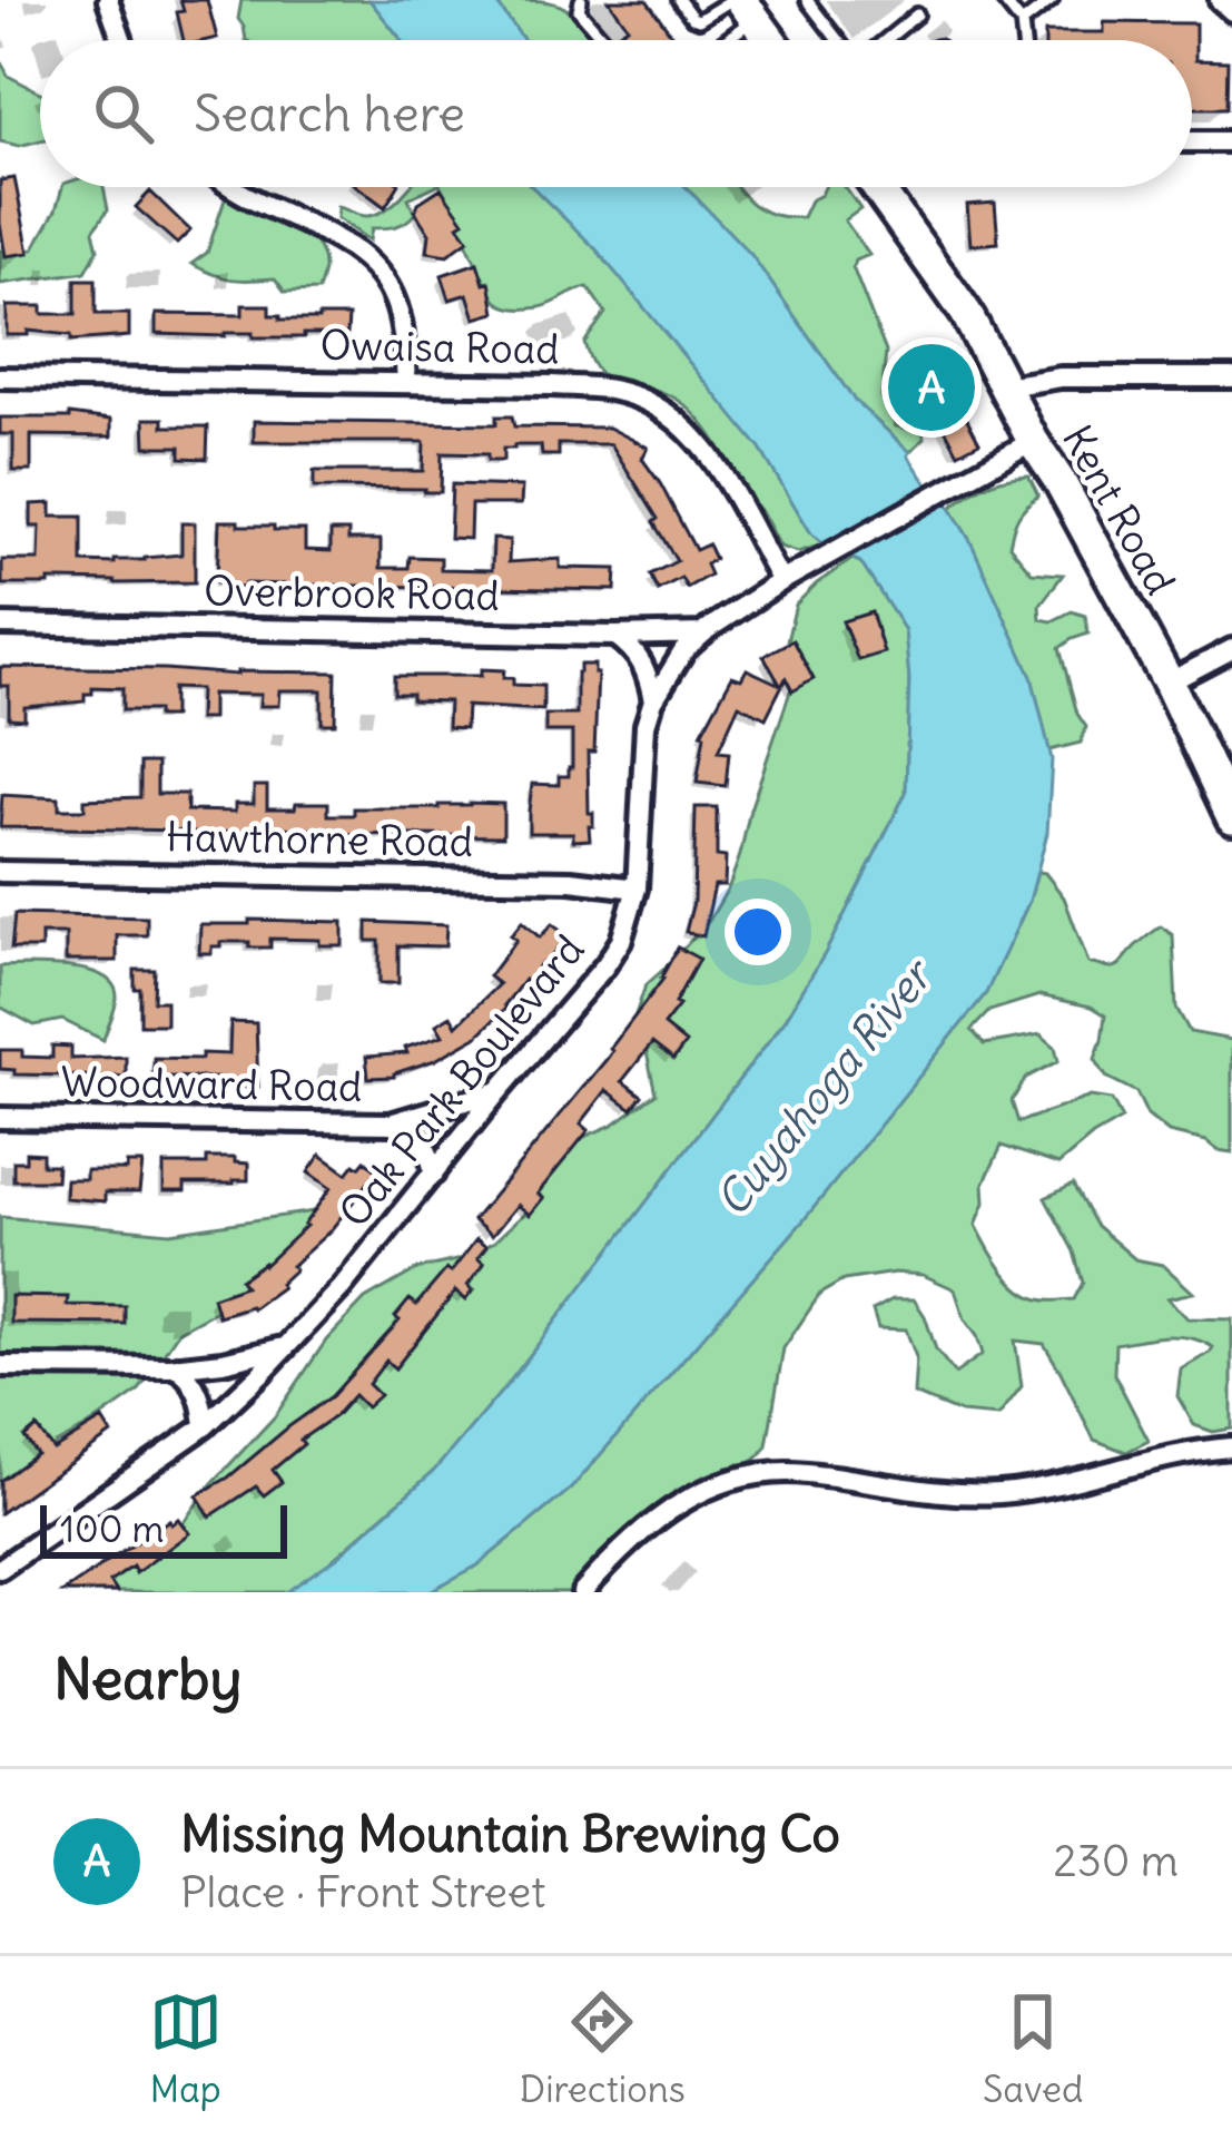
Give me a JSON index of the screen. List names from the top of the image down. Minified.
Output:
{"streets":{"main road":["Kent Road"],"street":["Owaisa Road","Overbrook Road","Hawthorne Road","Oak Park Boulevard","Woodward Road"]},"crossings":[["Owaisa Road","Oak Park Boulevard"],["Kent Road","Oak Park Boulevard"],["Overbrook Road","Oak Park Boulevard"],["Hawthorne Road","Oak Park Boulevard"],["Oak Park Boulevard","Woodward Road"]],"water":["Cuyahoga River"],"scale_bar":"100 m","page":{"search":"Search here","pins":"A","scale":"100 m","heading":"Nearby","list":[{"mark":"A","name":"Missing Mountain Brewing Co","note":"Place · Front Street","value":"230 m"}],"nav":["Map","Directions","Saved"]}}
